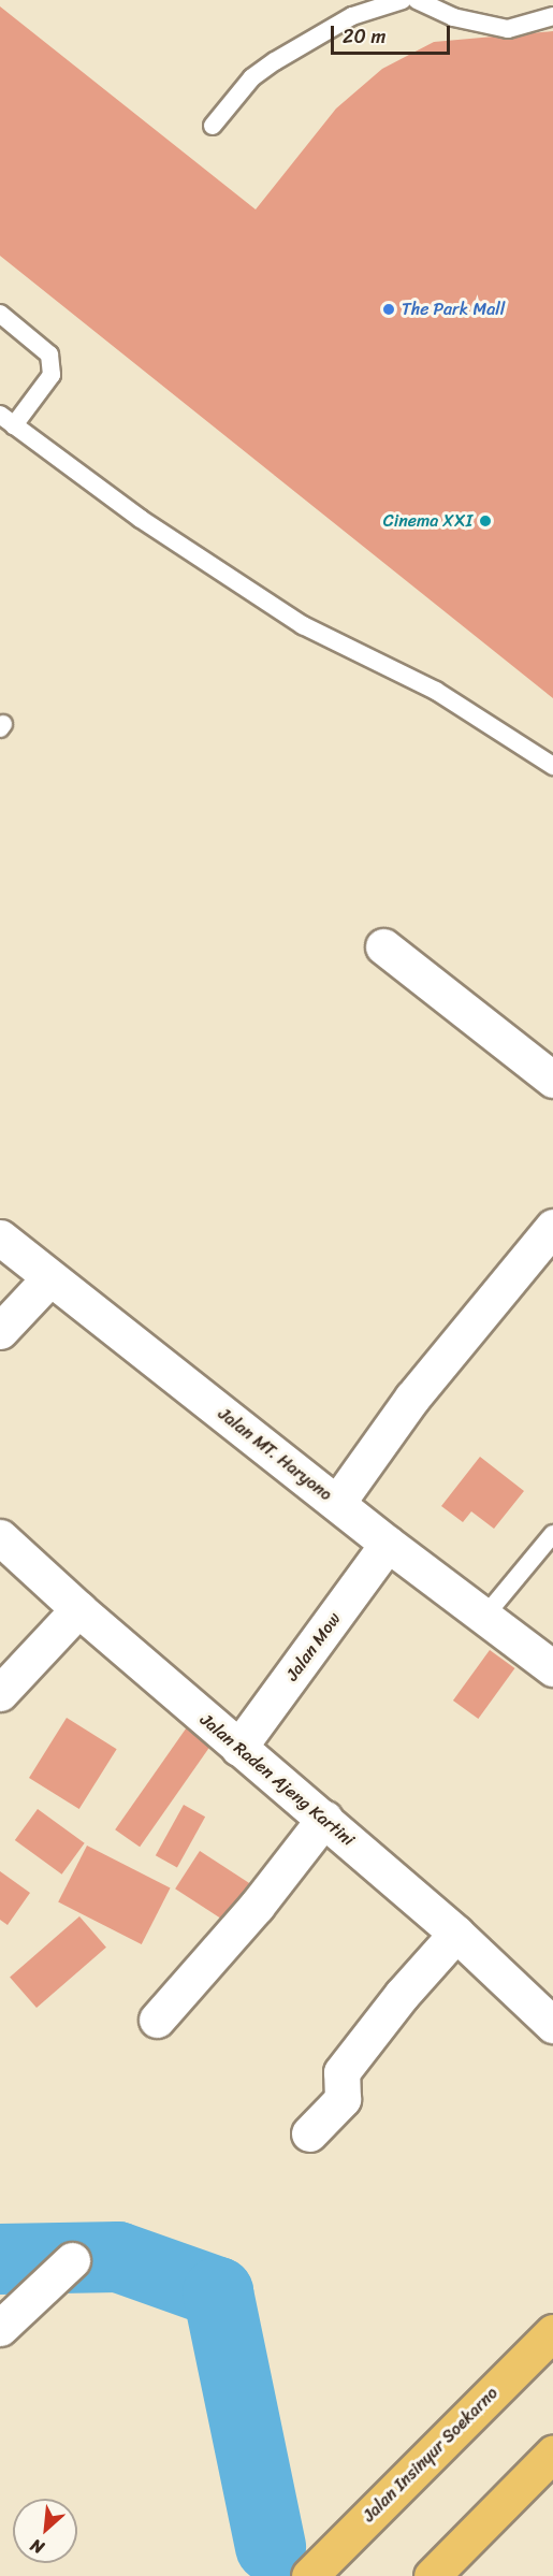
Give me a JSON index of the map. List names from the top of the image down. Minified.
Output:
{"streets":{"main road":["Jalan Insinyur Soekarno"],"street":["Jalan MT. Haryono","Jalan Mow","Jalan Raden Ajeng Kartini"]},"crossings":[["Jalan MT. Haryono","Jalan Mow"],["Jalan Mow","Jalan Raden Ajeng Kartini"]],"places":["The Park Mall","Cinema XXI"],"scale_bar":"20 m","north":"bottom left"}
